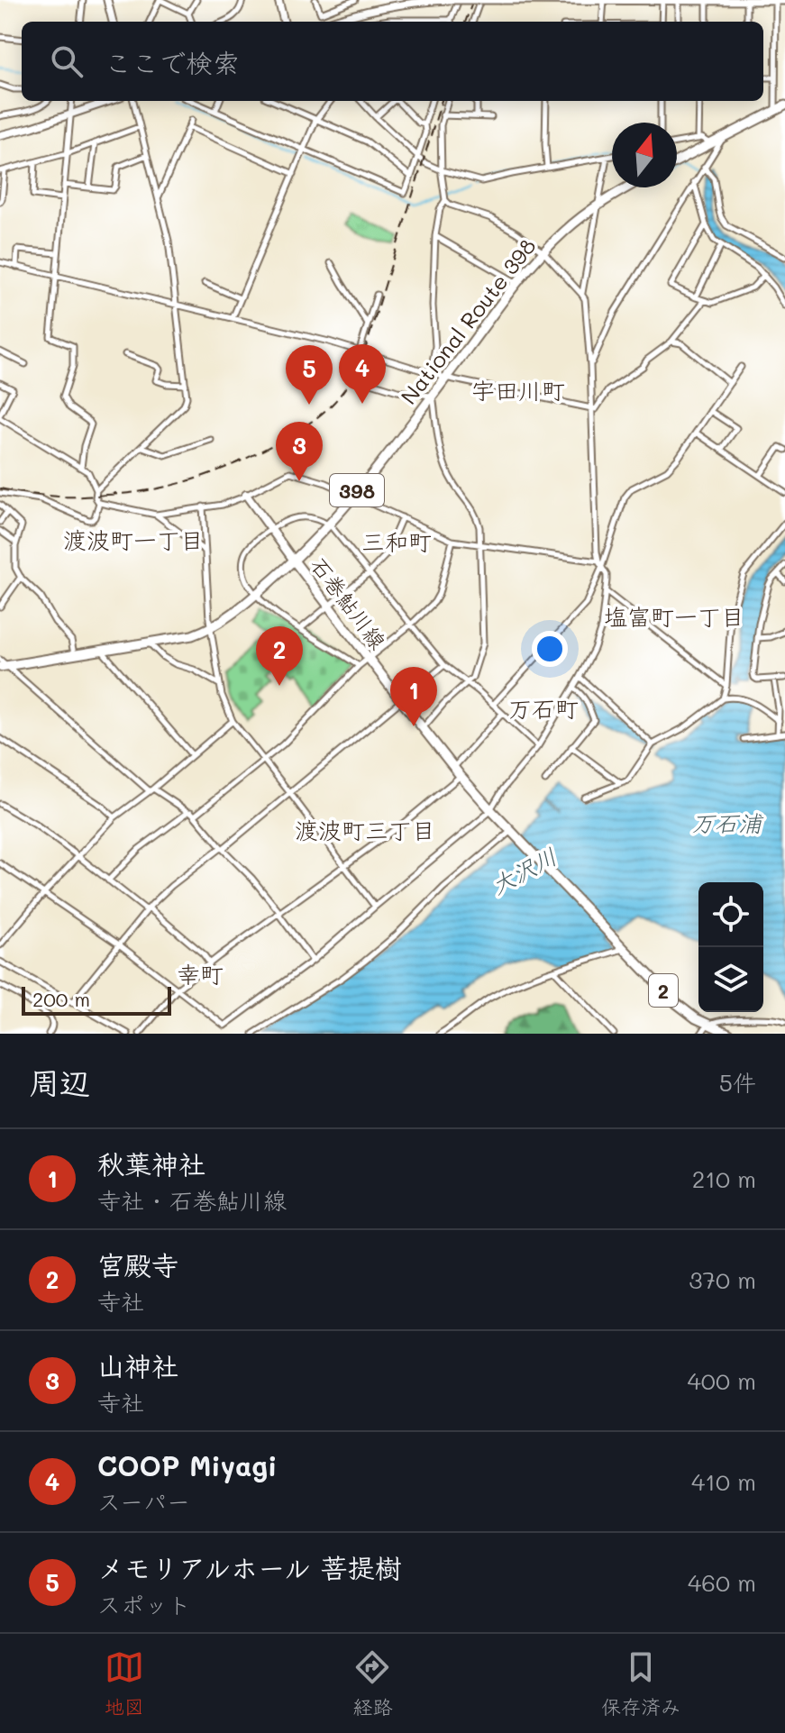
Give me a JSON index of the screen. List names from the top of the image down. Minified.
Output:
{"streets":{"main road":["National Route 398","398","石巻鮎川線","2"]},"crossings":[["National Route 398","石巻鮎川線"],["石巻鮎川線","2"]],"districts":["宇田川町","渡波町一丁目","三和町","塩富町一丁目","万石町","渡波町三丁目","幸町"],"water":["万石浦","大沢川"],"scale_bar":"200 m","north":"top","page":{"search":"ここで検索","pins":["4","5","3","2","1"],"scale":"200 m","heading":["周辺","5件"],"list":[{"mark":"1","name":"秋葉神社","note":"寺社 · 石巻鮎川線","value":"210 m"},{"mark":"2","name":"宮殿寺","note":"寺社","value":"370 m"},{"mark":"3","name":"山神社","note":"寺社","value":"400 m"},{"mark":"4","name":"COOP Miyagi","note":"スーパー","value":"410 m"},{"mark":"5","name":"メモリアルホール 菩提樹","note":"スポット","value":"460 m"}],"nav":["地図","経路","保存済み"]}}
